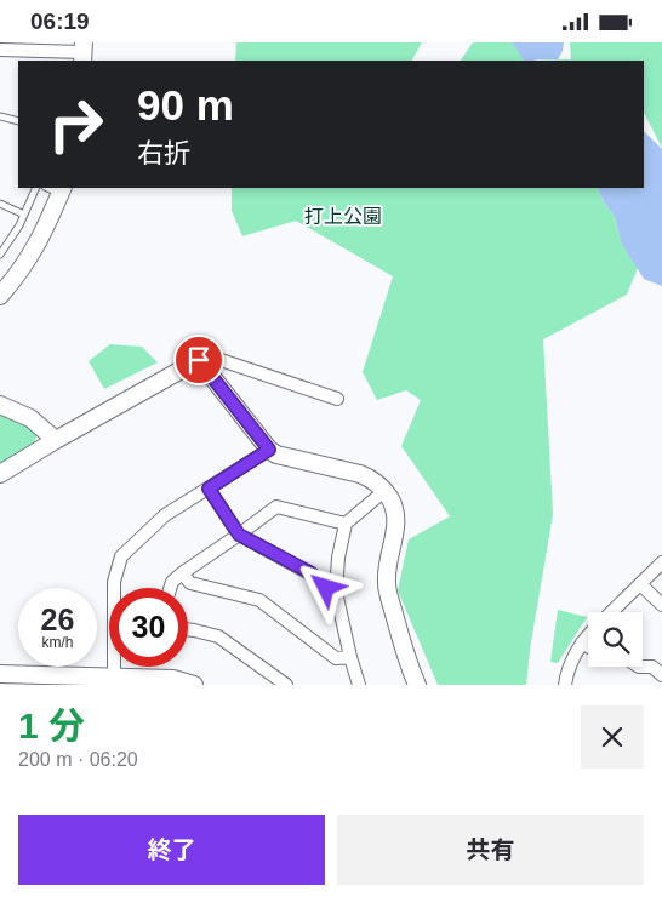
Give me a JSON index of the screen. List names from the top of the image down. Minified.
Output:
{"parks":["打上公園"],"page":{"status":"06:19","turn":["90 m","右折"],"speed":"26 km/h","limit":"30","heading":["1 分","200 m · 06:20"],"buttons":["終了","共有"]}}
